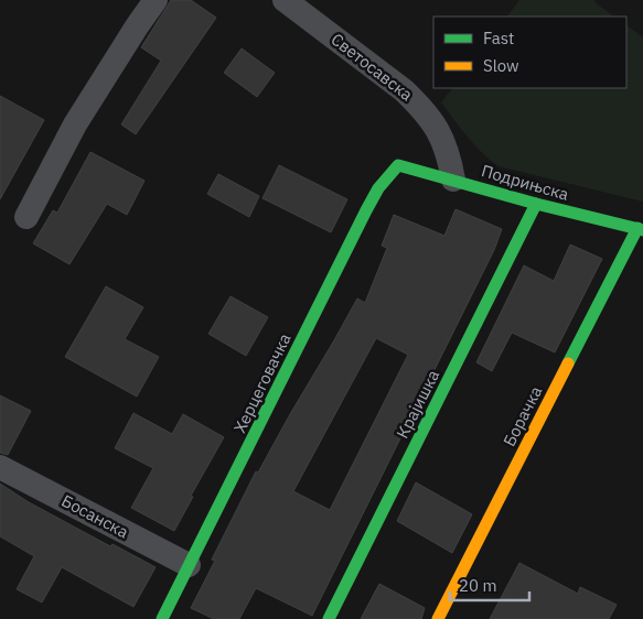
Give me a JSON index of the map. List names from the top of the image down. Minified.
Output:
{"streets":{"street":["Светосавска","Подрињска","Херцеговачка","Крајишка","Борачка","Босанска"]},"crossings":[["Светосавска","Подрињска"],["Подрињска","Херцеговачка"],["Подрињска","Крајишка"],["Подрињска","Борачка"],["Херцеговачка","Босанска"]],"legend":["Fast","Slow"],"scale_bar":"20 m"}
